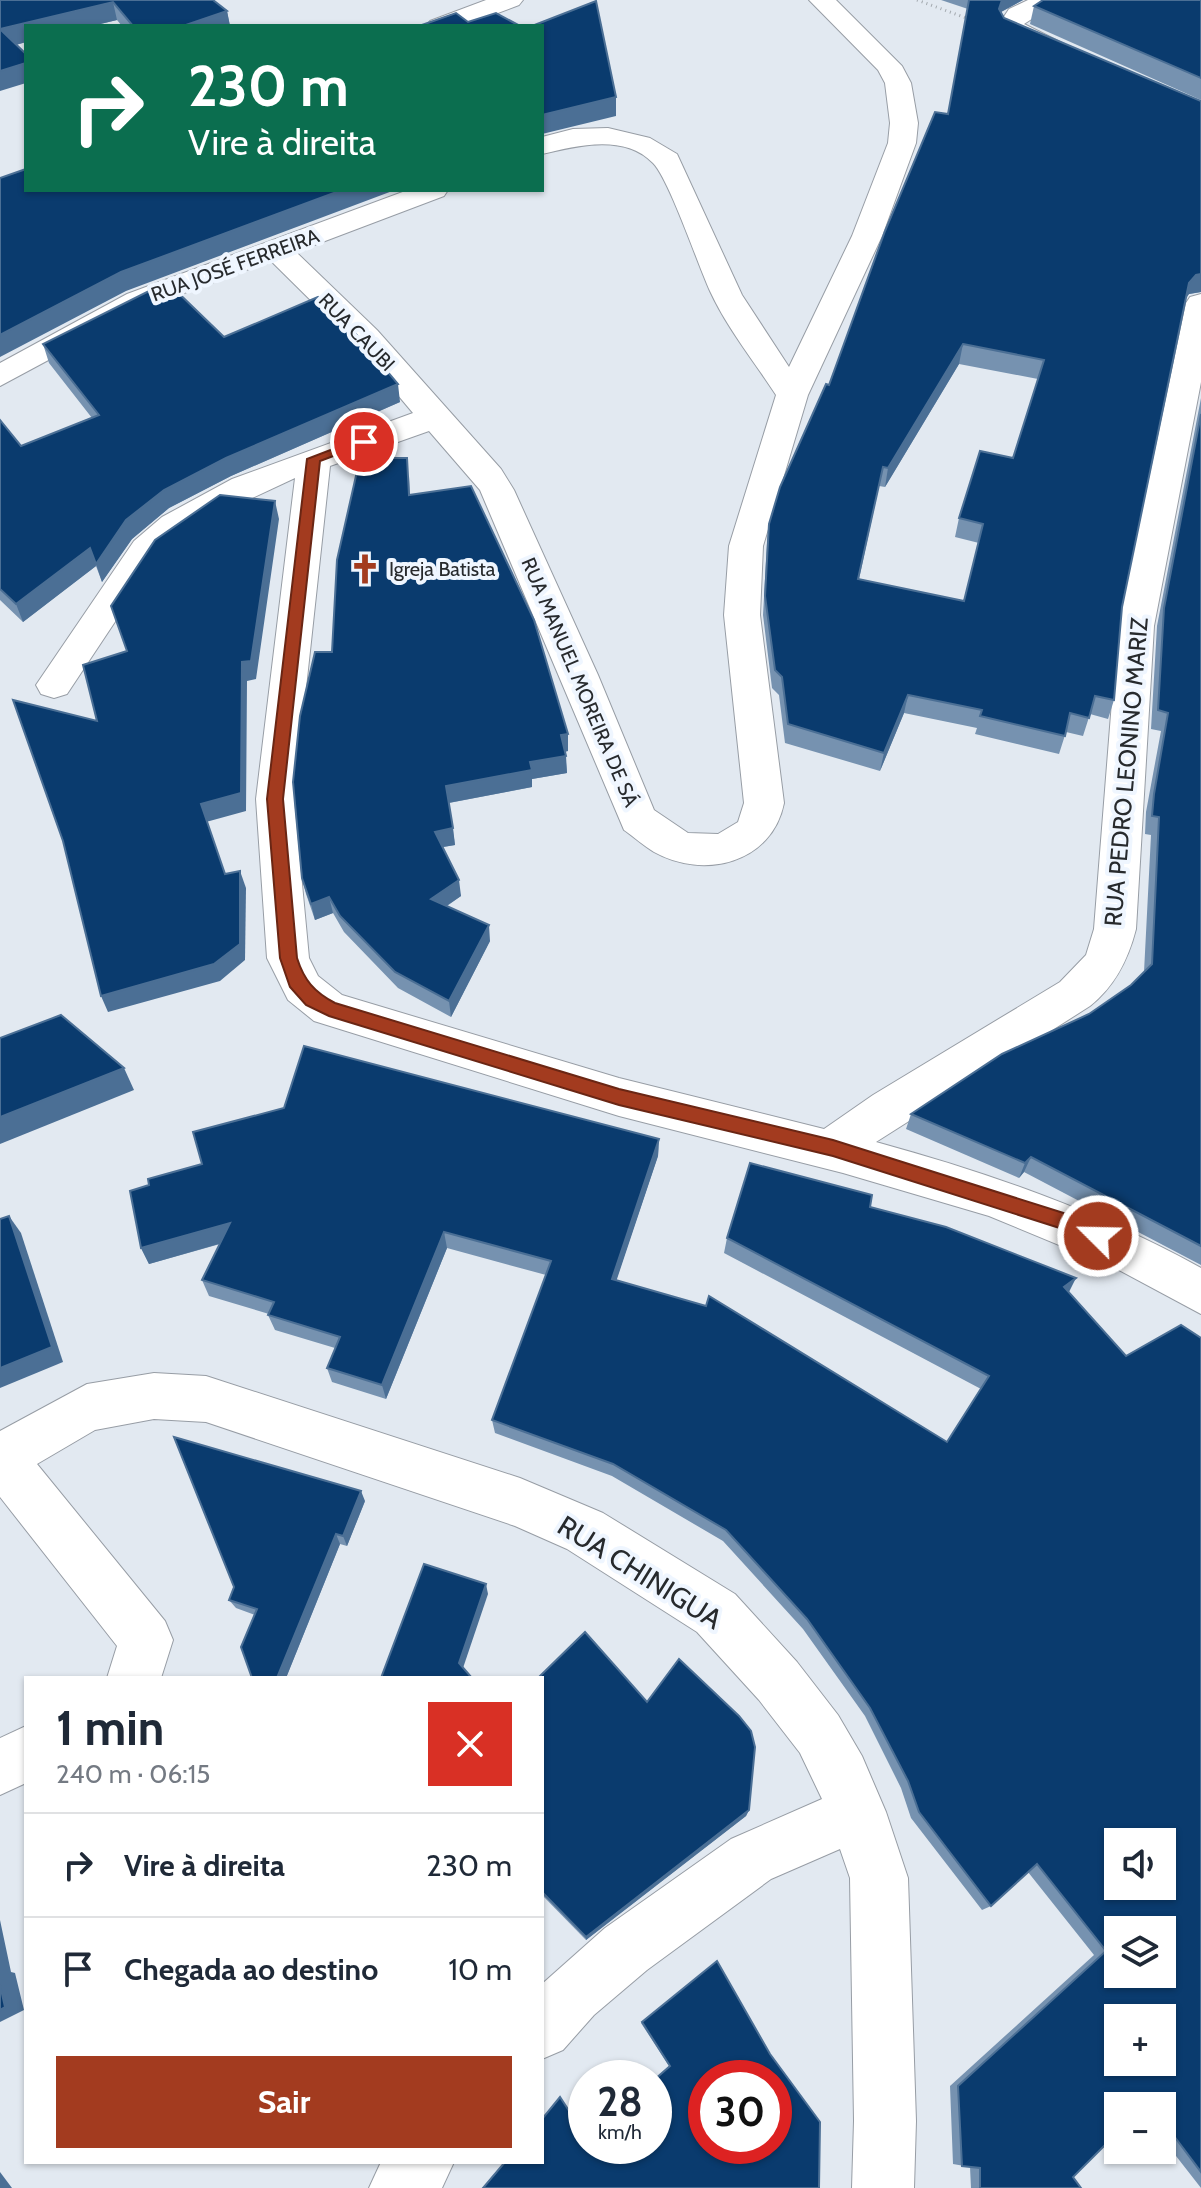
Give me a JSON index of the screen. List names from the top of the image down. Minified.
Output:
{"streets":{"street":["RUA JOSÉ FERREIRA","RUA CAUBI","RUA MANUEL MOREIRA DE SÁ","RUA PEDRO LEONINO MARIZ","RUA CHINIGUA"]},"crossings":[["RUA JOSÉ FERREIRA","RUA CAUBI"],["RUA CAUBI","RUA MANUEL MOREIRA DE SÁ"]],"places":{"church":["Igreja Batista"]},"page":{"turn":["230 m","Vire à direita"],"heading":["1 min","240 m · 06:15"],"list":[{"name":"Vire à direita","value":"230 m"},{"name":"Chegada ao destino","value":"10 m"}],"map_buttons":["+","−"],"buttons":"Sair","speed":"28 km/h","limit":"30"}}
